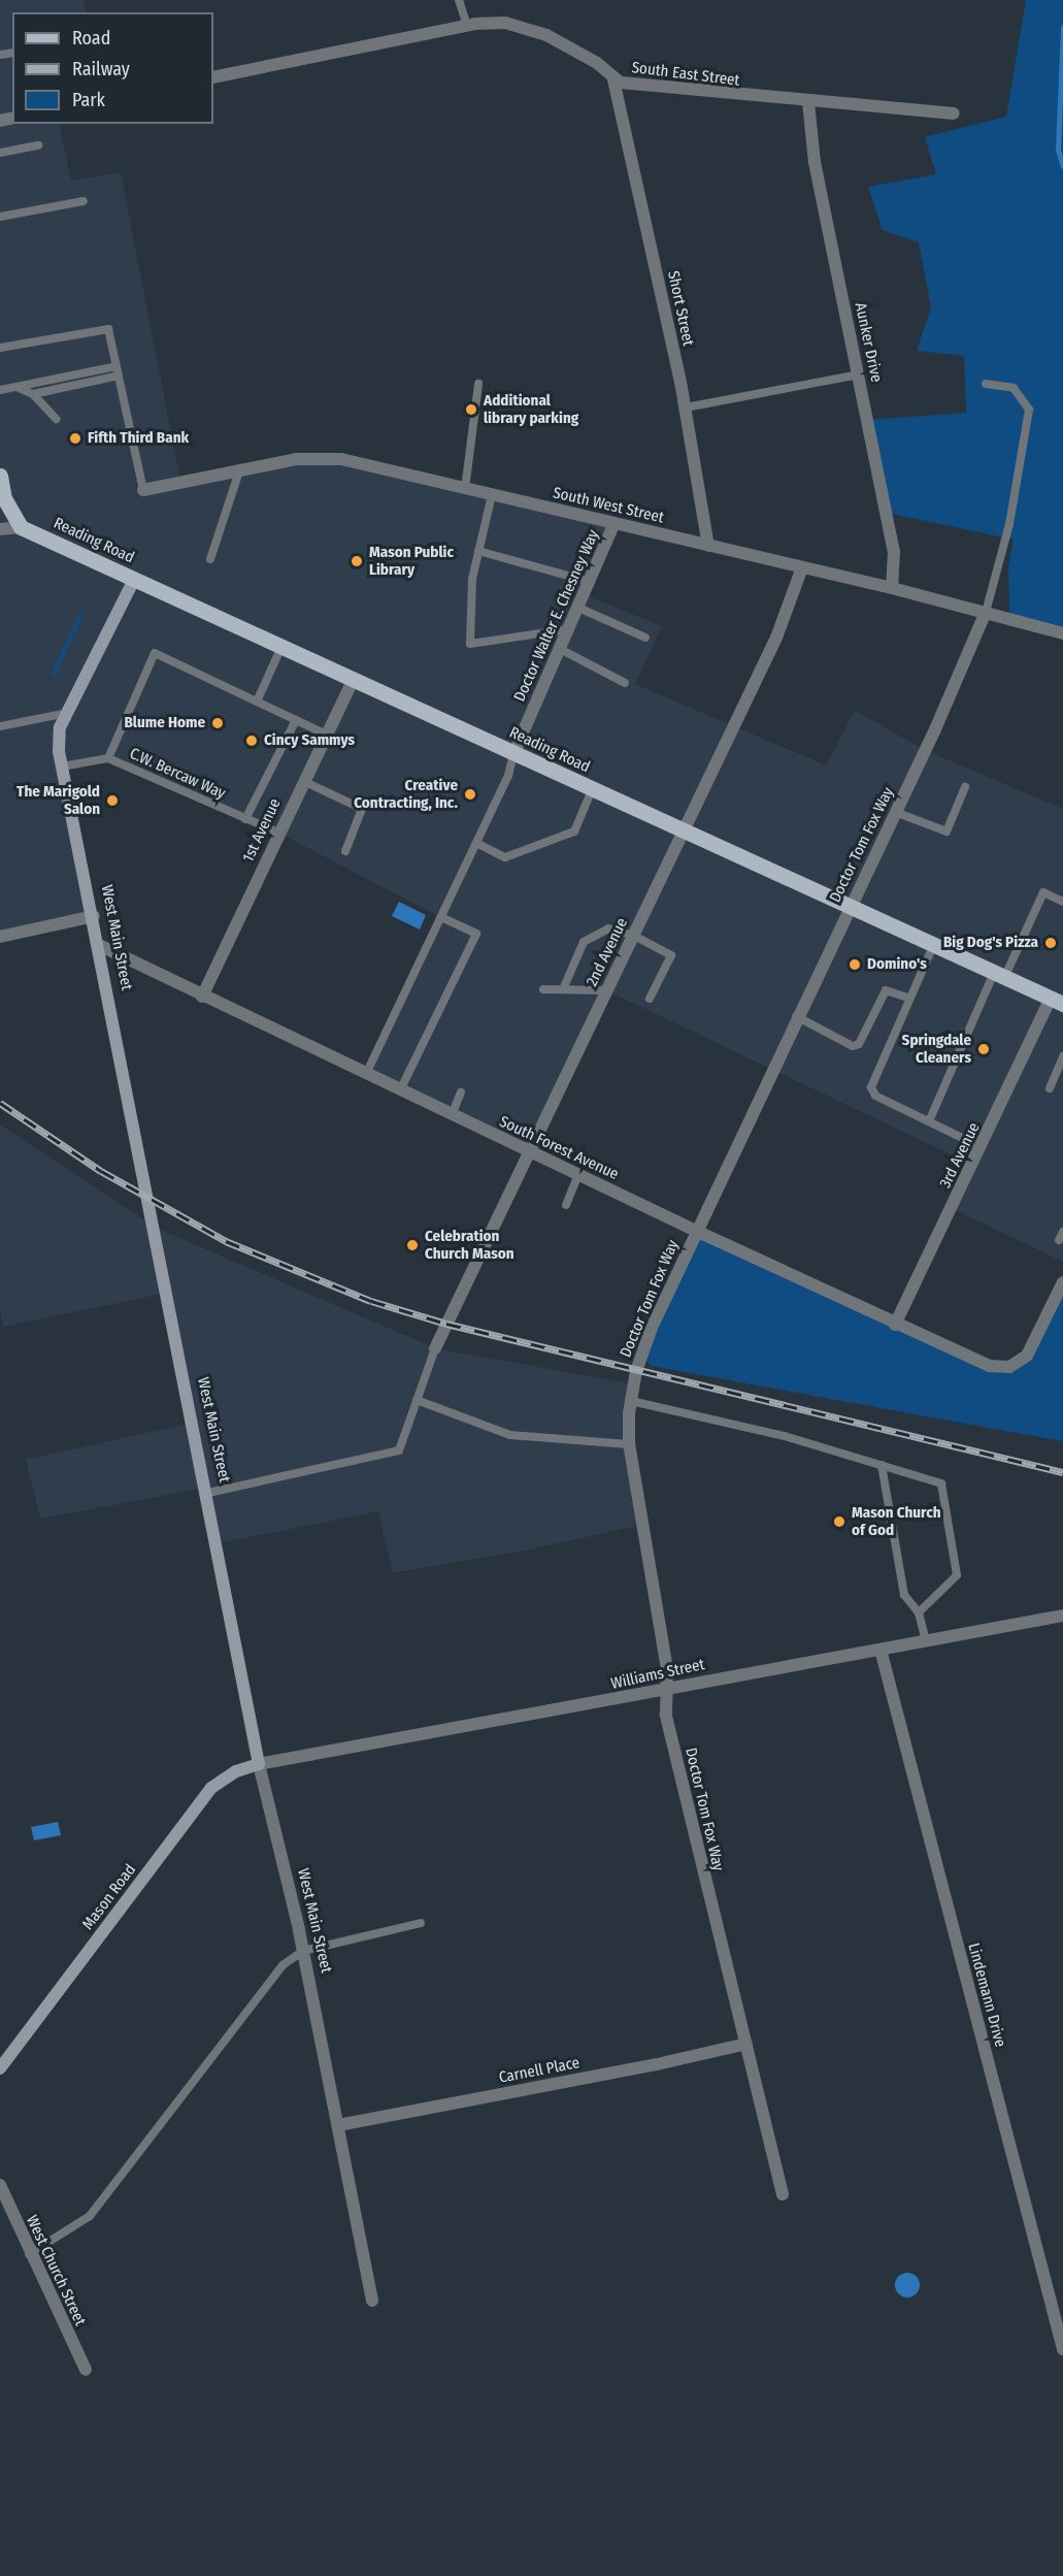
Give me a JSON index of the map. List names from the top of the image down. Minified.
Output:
{"streets":{"main road":["Reading Road","West Main Street","Mason Road"],"street":["South East Street","Short Street","Aunker Drive","South West Street","Doctor Walter E. Chesney Way","1st Avenue","Doctor Tom Fox Way","2nd Avenue","South Forest Avenue","3rd Avenue","Williams Street","Lindemann Drive","Carnell Place","West Church Street"],"lane":["C.W. Bercaw Way"]},"crossings":[["South East Street","Short Street"],["South East Street","Aunker Drive"],["Short Street","South West Street"],["Aunker Drive","South West Street"],["South West Street","Doctor Walter E. Chesney Way"],["South West Street","Doctor Tom Fox Way"],["South West Street","2nd Avenue"],["Reading Road","Doctor Walter E. Chesney Way"],["Reading Road","1st Avenue"],["Reading Road","Doctor Tom Fox Way"],["Reading Road","West Main Street"],["Reading Road","2nd Avenue"],["Reading Road","3rd Avenue"],["C.W. Bercaw Way","1st Avenue"],["C.W. Bercaw Way","West Main Street"],["1st Avenue","South Forest Avenue"],["Doctor Tom Fox Way","South Forest Avenue"],["Doctor Tom Fox Way","Williams Street"],["Doctor Tom Fox Way","Carnell Place"],["West Main Street","South Forest Avenue"],["West Main Street","Williams Street"],["West Main Street","Mason Road"],["West Main Street","Carnell Place"],["2nd Avenue","South Forest Avenue"],["South Forest Avenue","3rd Avenue"],["Williams Street","Mason Road"],["Williams Street","Lindemann Drive"]],"places":["Additional library parking","Fifth Third Bank","Mason Public Library","Blume Home","Cincy Sammys","Creative Contracting, Inc.","The Marigold Salon","Big Dog's Pizza","Domino's","Springdale Cleaners","Celebration Church Mason","Mason Church of God"],"legend":["Road","Railway","Park"]}
